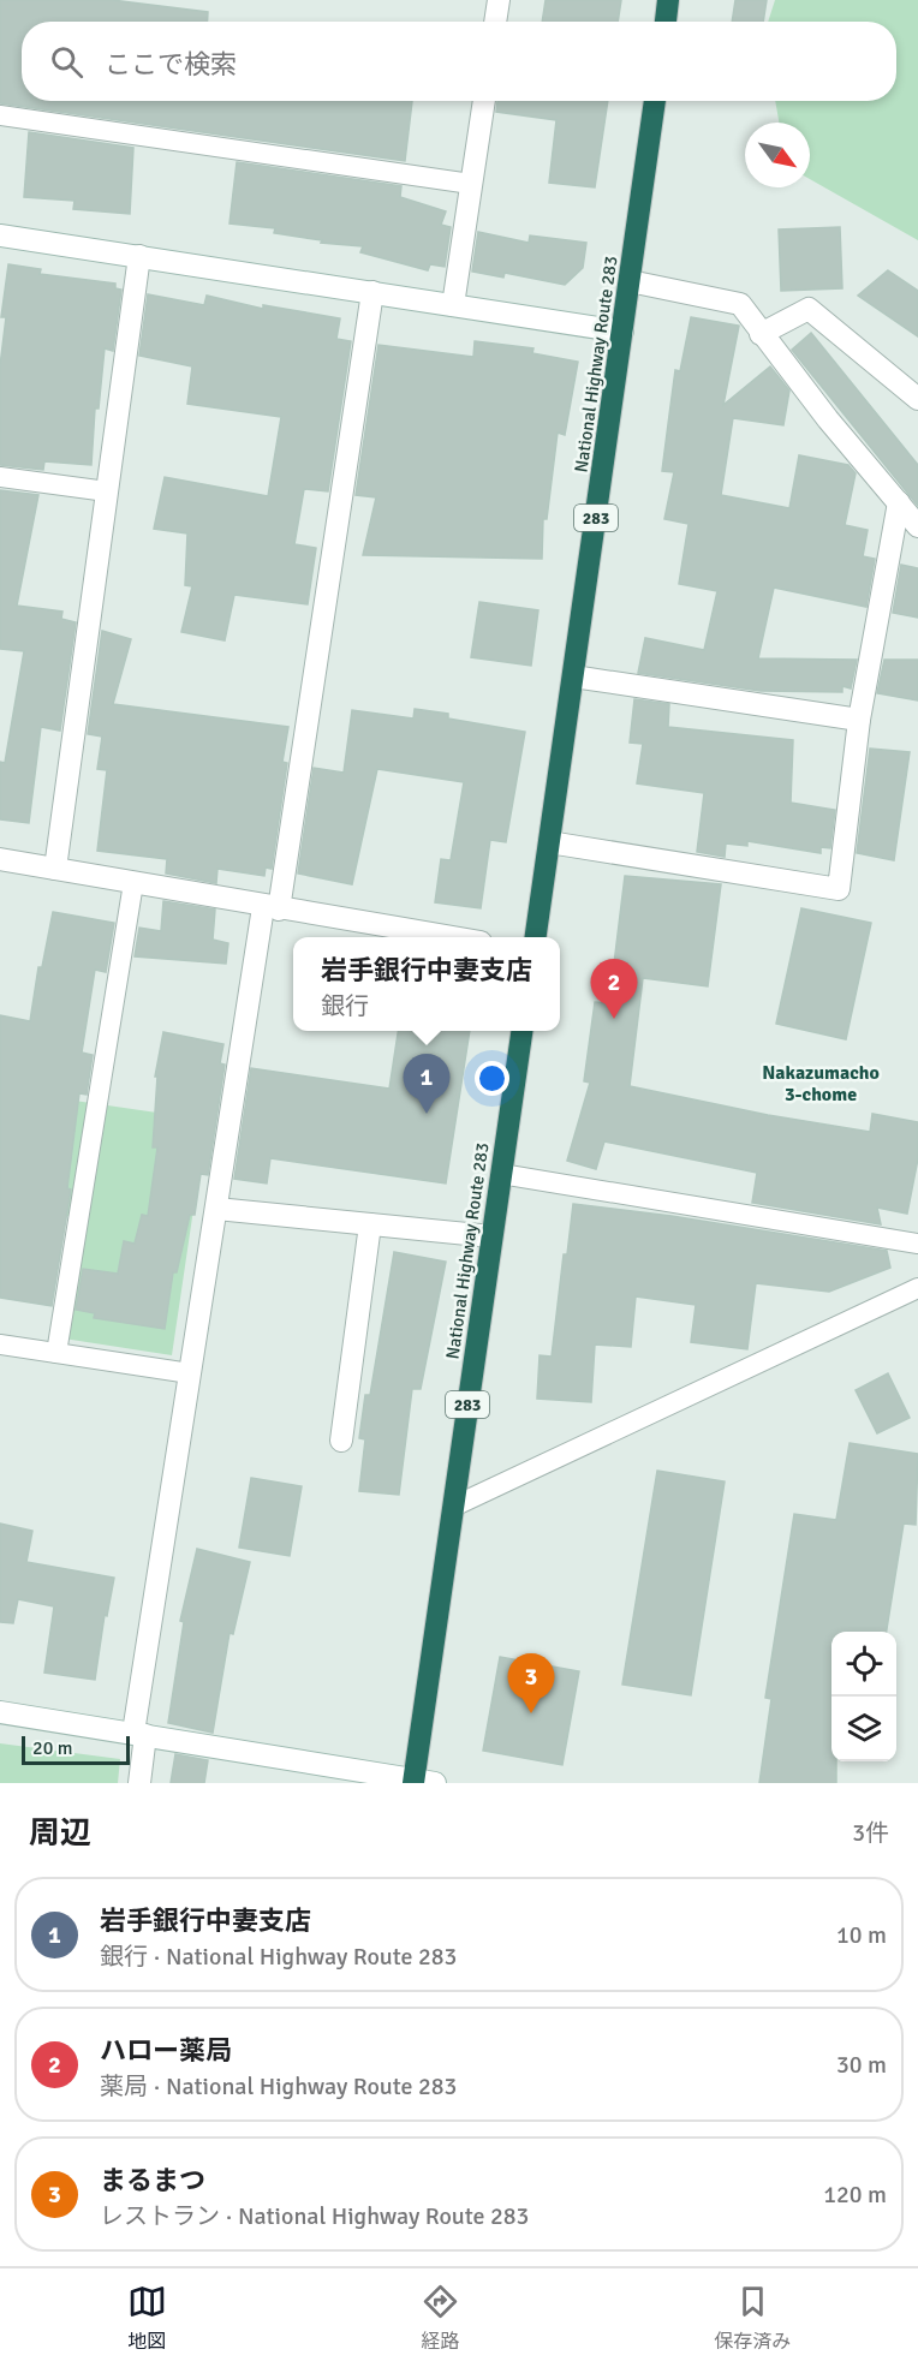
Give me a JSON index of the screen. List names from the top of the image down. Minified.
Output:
{"streets":{"highway":["National Highway Route 283","283"]},"districts":["Nakazumacho 3-chome"],"scale_bar":"20 m","north":"bottom right","page":{"search":"ここで検索","popup":["岩手銀行中妻支店","銀行"],"pins":["2","1","3"],"scale":"20 m","heading":["周辺","3件"],"list":[{"mark":"1","name":"岩手銀行中妻支店","note":"銀行 · National Highway Route 283","value":"10 m"},{"mark":"2","name":"ハロー薬局","note":"薬局 · National Highway Route 283","value":"30 m"},{"mark":"3","name":"まるまつ","note":"レストラン · National Highway Route 283","value":"120 m"}],"nav":["地図","経路","保存済み"]}}
